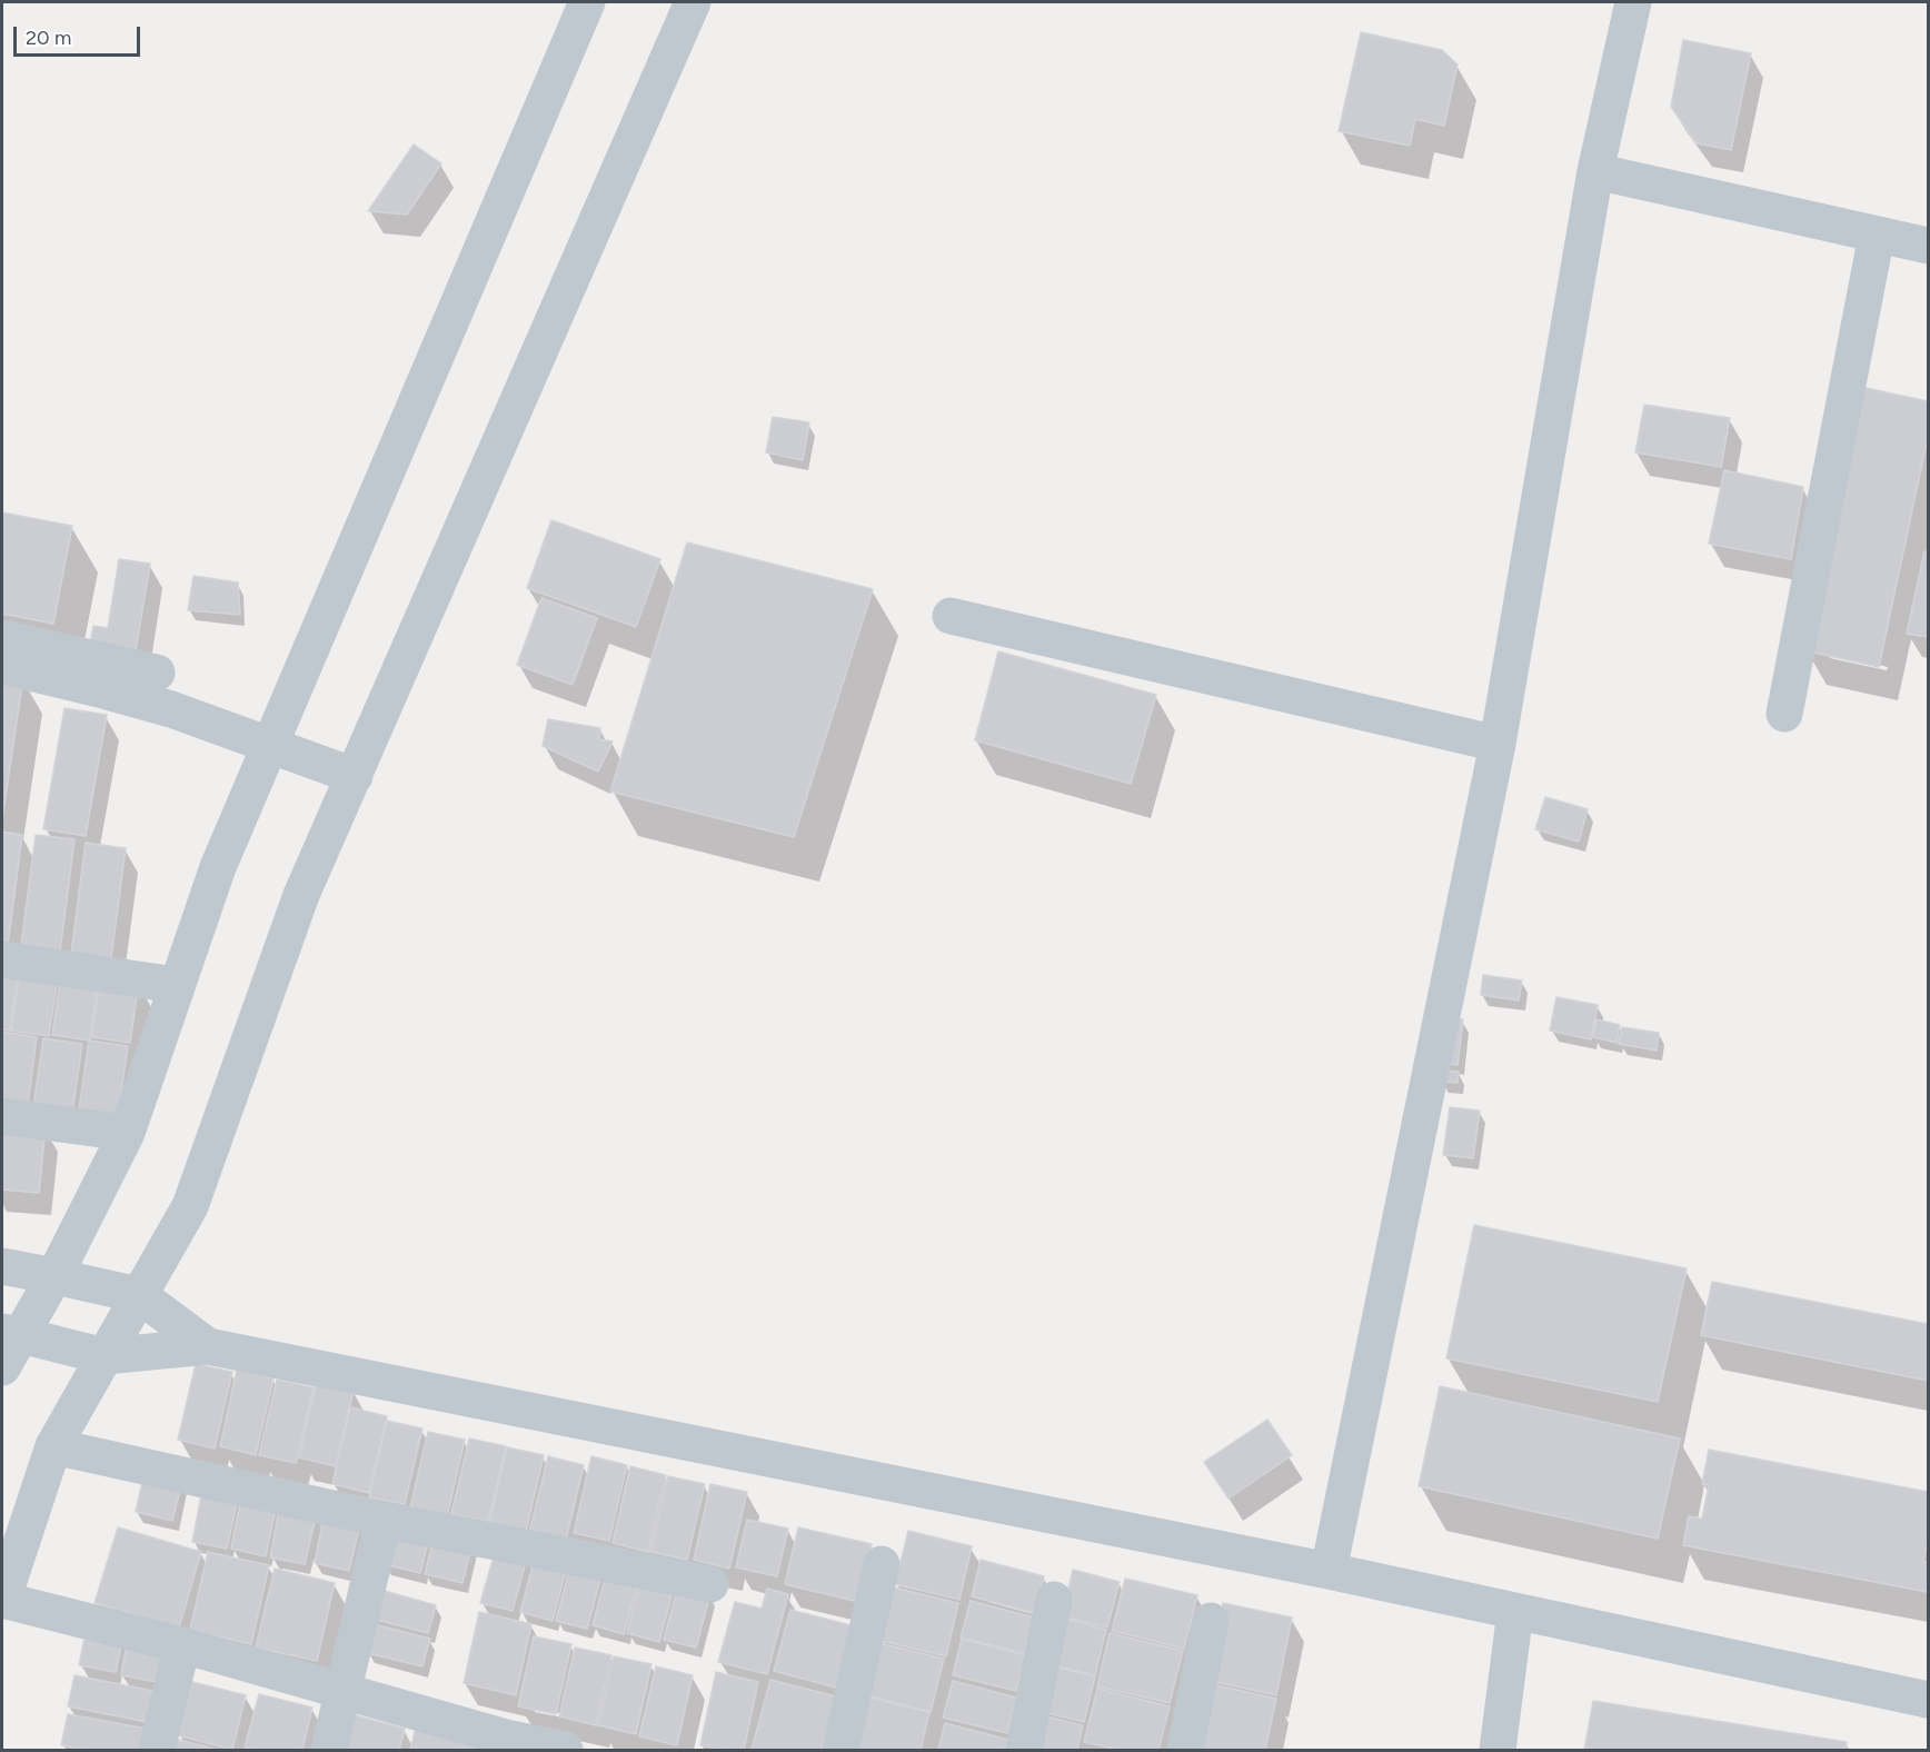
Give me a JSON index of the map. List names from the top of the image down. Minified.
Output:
{"scale_bar":"20 m"}
